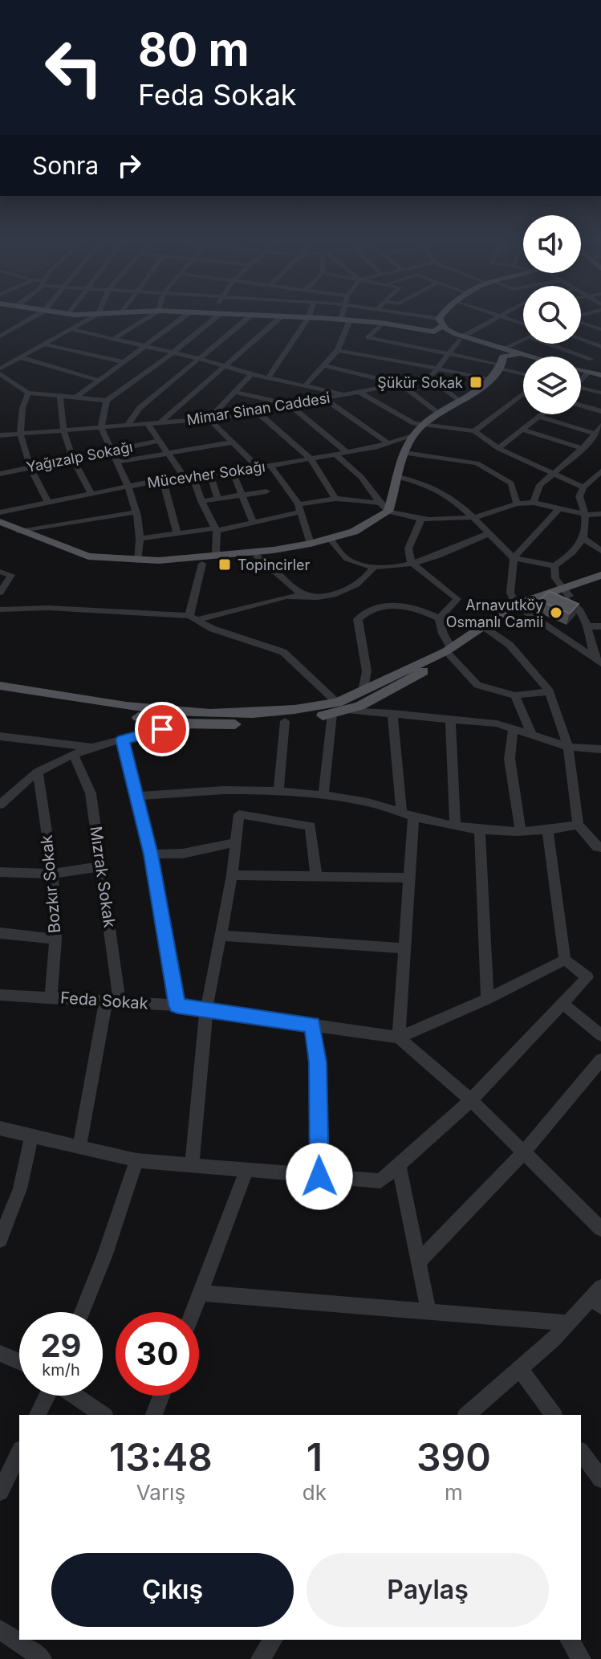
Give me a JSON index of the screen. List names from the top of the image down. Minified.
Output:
{"streets":{"street":["Mimar Sinan Caddesi","Yağızalp Sokağı","Mücevher Sokağı","Mızrak Sokak","Bozkır Sokak","Feda Sokak"]},"crossings":[["Mızrak Sokak","Feda Sokak"],["Bozkır Sokak","Feda Sokak"]],"places":{"transit":["Şükür Sokak","Topincirler"],"other":["Arnavutköy Osmanlı Camii"]},"page":{"turn":["80 m","Feda Sokak"],"then":"Sonra","speed":"29 km/h","limit":"30","eta":["13:48","Varış","1","dk","390","m"],"buttons":["Çıkış","Paylaş"]}}
